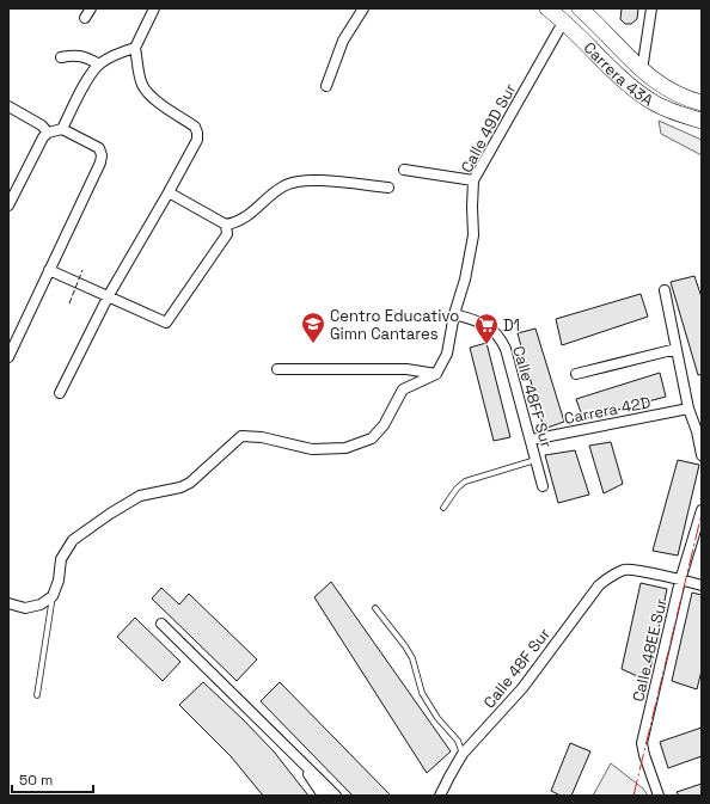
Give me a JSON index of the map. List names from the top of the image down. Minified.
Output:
{"streets":{"main road":["Carrera 43A"],"street":["Calle 49D Sur","Calle 48FF Sur","Carrera 42D","Calle 48EE Sur","Calle 48F Sur"]},"crossings":[["Carrera 43A","Calle 49D Sur"],["Calle 49D Sur","Calle 48FF Sur"],["Calle 48FF Sur","Carrera 42D"],["Calle 48EE Sur","Calle 48F Sur"]],"places":{"school or university":["Centro Educativo Gimn Cantares"],"supermarket":["D1"]},"scale_bar":"50 m"}
